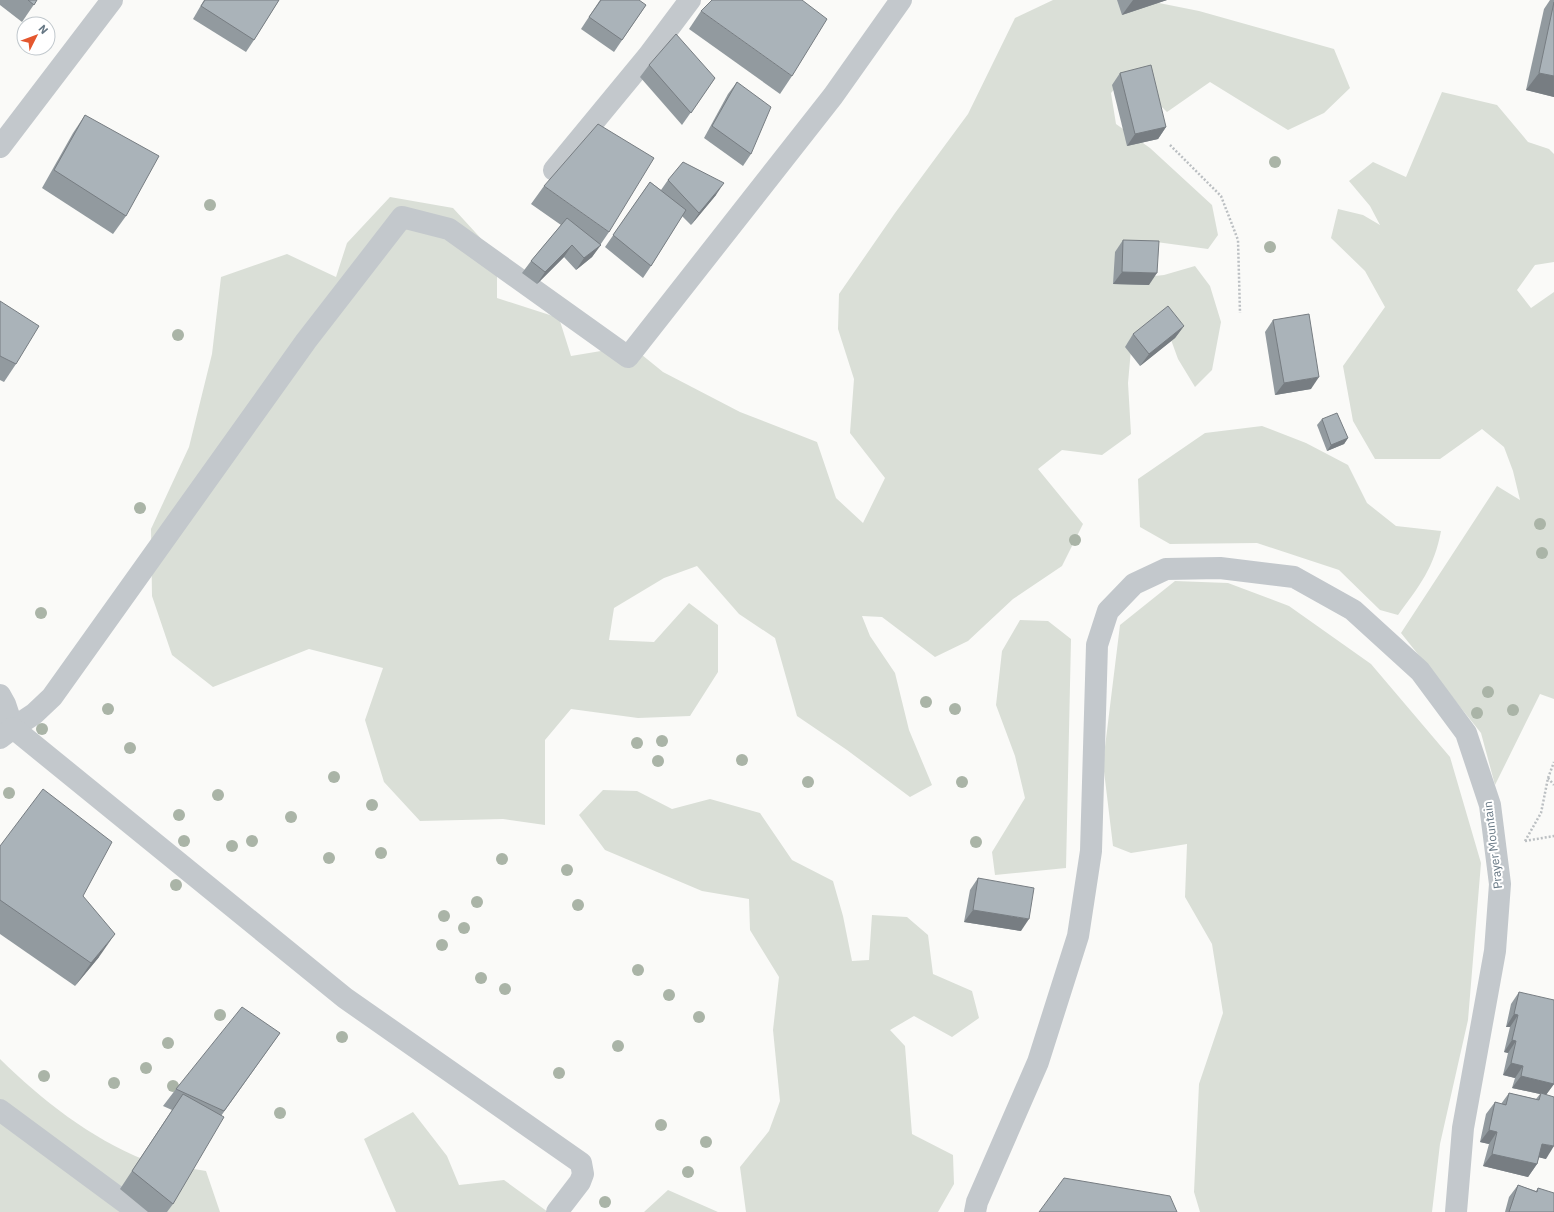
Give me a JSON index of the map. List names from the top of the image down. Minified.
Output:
{"streets":{"street":["Prayer Mountain"]},"north":"top right"}
